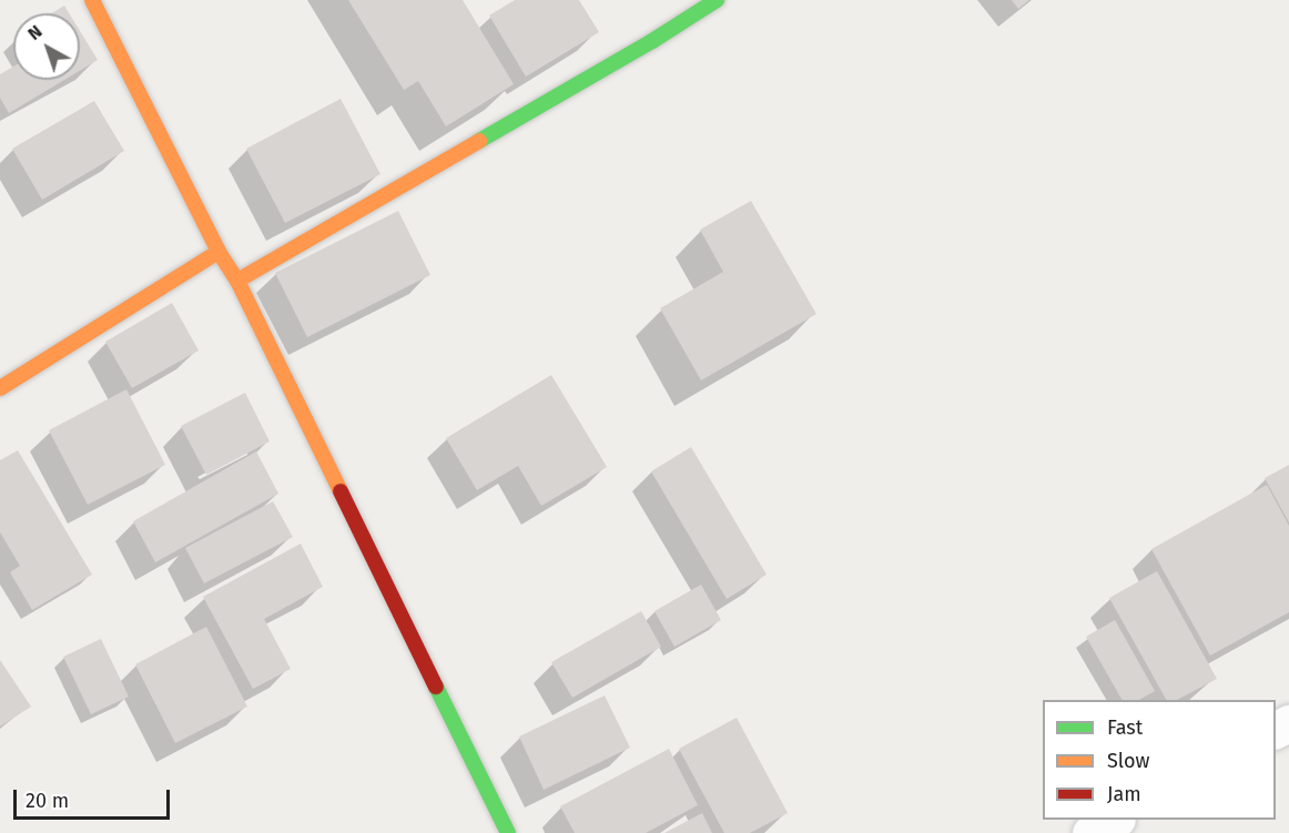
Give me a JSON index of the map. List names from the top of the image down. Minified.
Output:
{"legend":["Fast","Slow","Jam"],"scale_bar":"20 m","north":"top left"}
